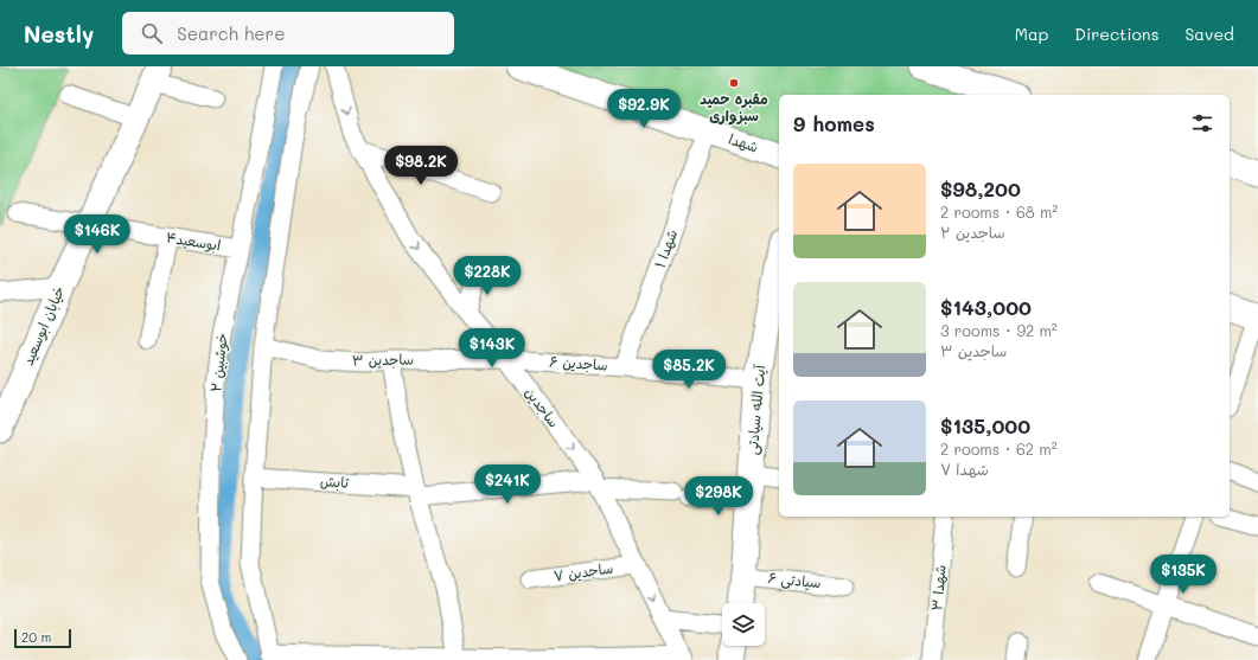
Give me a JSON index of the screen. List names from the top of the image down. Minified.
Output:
{"streets":{"main road":["شهدا","خیابان ابوسعید","آیت الله سیادتی"],"street":["ابوسعید۴","شهدا ۱","ساجدین ۳","خوشبین ۲","ساجدین ۶","ساجدین","تابش","ساجدین ۷","سیادتی ۶","شهدا ۳"]},"crossings":[["شهدا","شهدا ۱"],["ابوسعید۴","خیابان ابوسعید"],["ابوسعید۴","خوشبین ۲"],["شهدا ۱","ساجدین ۶"],["ساجدین ۳","ساجدین ۶"],["ساجدین ۳","ساجدین"],["ساجدین ۶","ساجدین"],["ساجدین ۶","آیت الله سیادتی"],["ساجدین","تابش"],["ساجدین","ساجدین ۷"],["آیت الله سیادتی","تابش"],["آیت الله سیادتی","سیادتی ۶"]],"one_way":["ساجدین"],"places":["مقبره حمید سبزواری"],"scale_bar":"20 m","page":{"header":"Nestly","search":"Search here","nav":["Map","Directions","Saved"],"price":["$92.9K","$98.2K","$146K","$228K","$143K","$85.2K","$241K","$298K","$135K"],"heading":"9 homes","list":[{"name":"$98,200","note":"2 rooms · 68 m² · ساجدین ۲"},{"name":"$143,000","note":"3 rooms · 92 m² · ساجدین ۳"},{"name":"$135,000","note":"2 rooms · 62 m² · شهدا ۷"}],"scale":"20 m"}}
